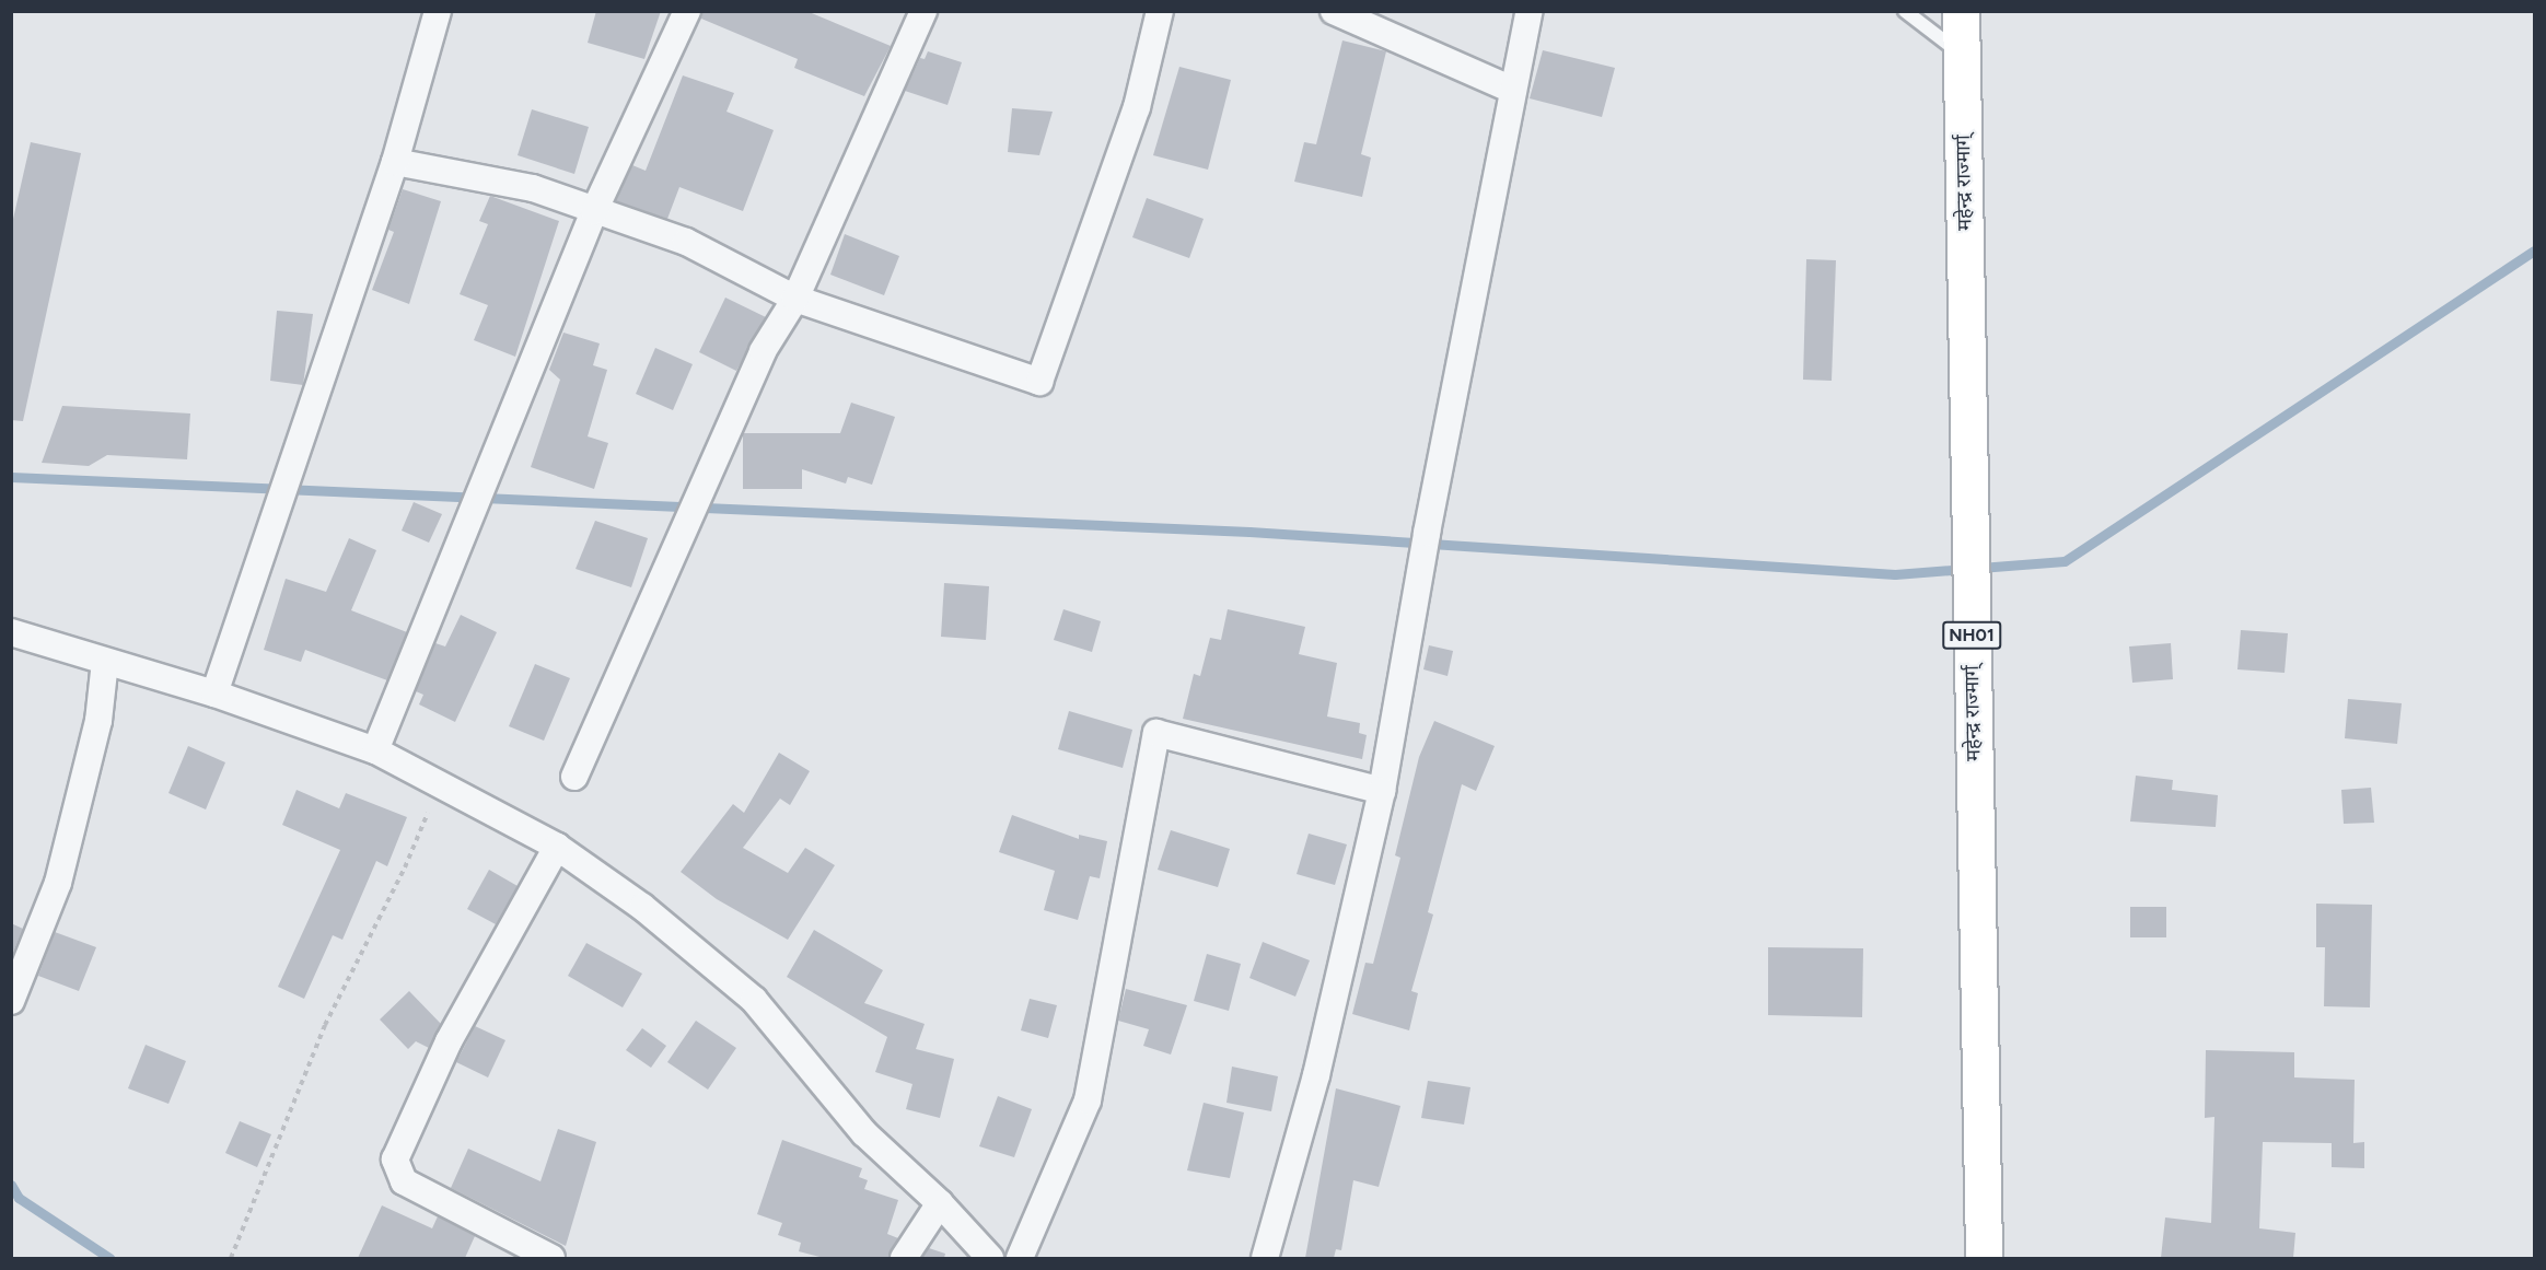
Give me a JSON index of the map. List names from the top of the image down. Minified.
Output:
{"streets":{"highway":["महेन्द्र राज्मार्ग्","NH01"]}}
